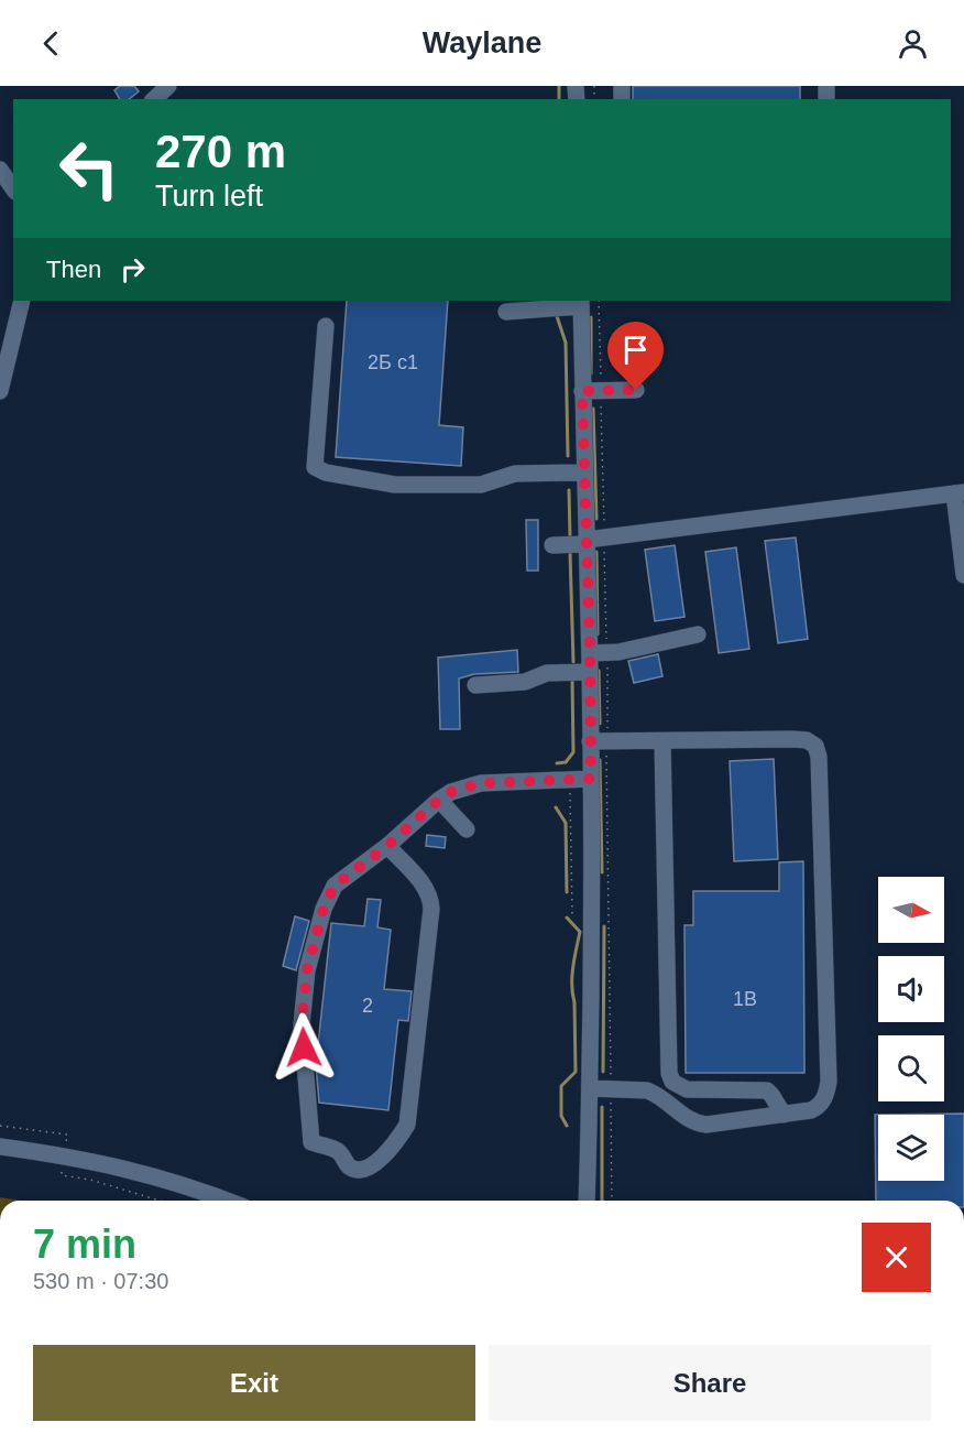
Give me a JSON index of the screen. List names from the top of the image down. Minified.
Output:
{"house_numbers":["2Б с1","1В","2"],"north":"right","page":{"header":"Waylane","turn":["270 m","Turn left"],"then":"Then","heading":["7 min","530 m · 07:30"],"buttons":["Exit","Share"]}}
